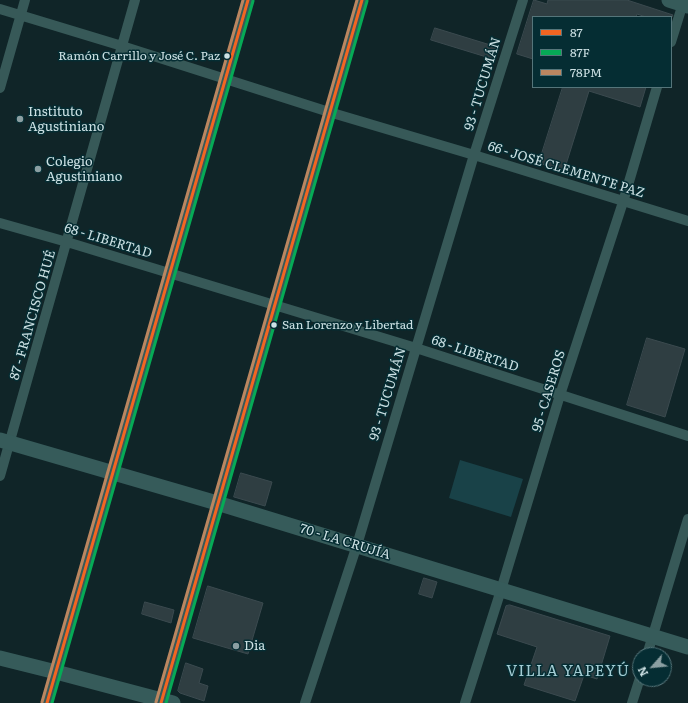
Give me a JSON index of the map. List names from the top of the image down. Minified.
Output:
{"streets":{"street":["93 - TUCUMÁN","66 - JOSÉ CLEMENTE PAZ","68 - LIBERTAD","87 - FRANCISCO HUÉ","95 - CASEROS","70 - LA CRUJÍA"]},"crossings":[["93 - TUCUMÁN","66 - JOSÉ CLEMENTE PAZ"],["93 - TUCUMÁN","68 - LIBERTAD"],["93 - TUCUMÁN","70 - LA CRUJÍA"],["66 - JOSÉ CLEMENTE PAZ","87 - FRANCISCO HUÉ"],["66 - JOSÉ CLEMENTE PAZ","95 - CASEROS"],["68 - LIBERTAD","87 - FRANCISCO HUÉ"],["68 - LIBERTAD","95 - CASEROS"],["87 - FRANCISCO HUÉ","70 - LA CRUJÍA"],["95 - CASEROS","70 - LA CRUJÍA"]],"districts":["VILLA YAPEYÚ"],"places":["Ramón Carrillo y José C. Paz","Instituto Agustiniano","Colegio Agustiniano","San Lorenzo y Libertad","Dia"],"lines":["transit line 87","transit line 78PM","transit line 87F"],"legend":["87","87F","78PM"],"north":"bottom left"}
